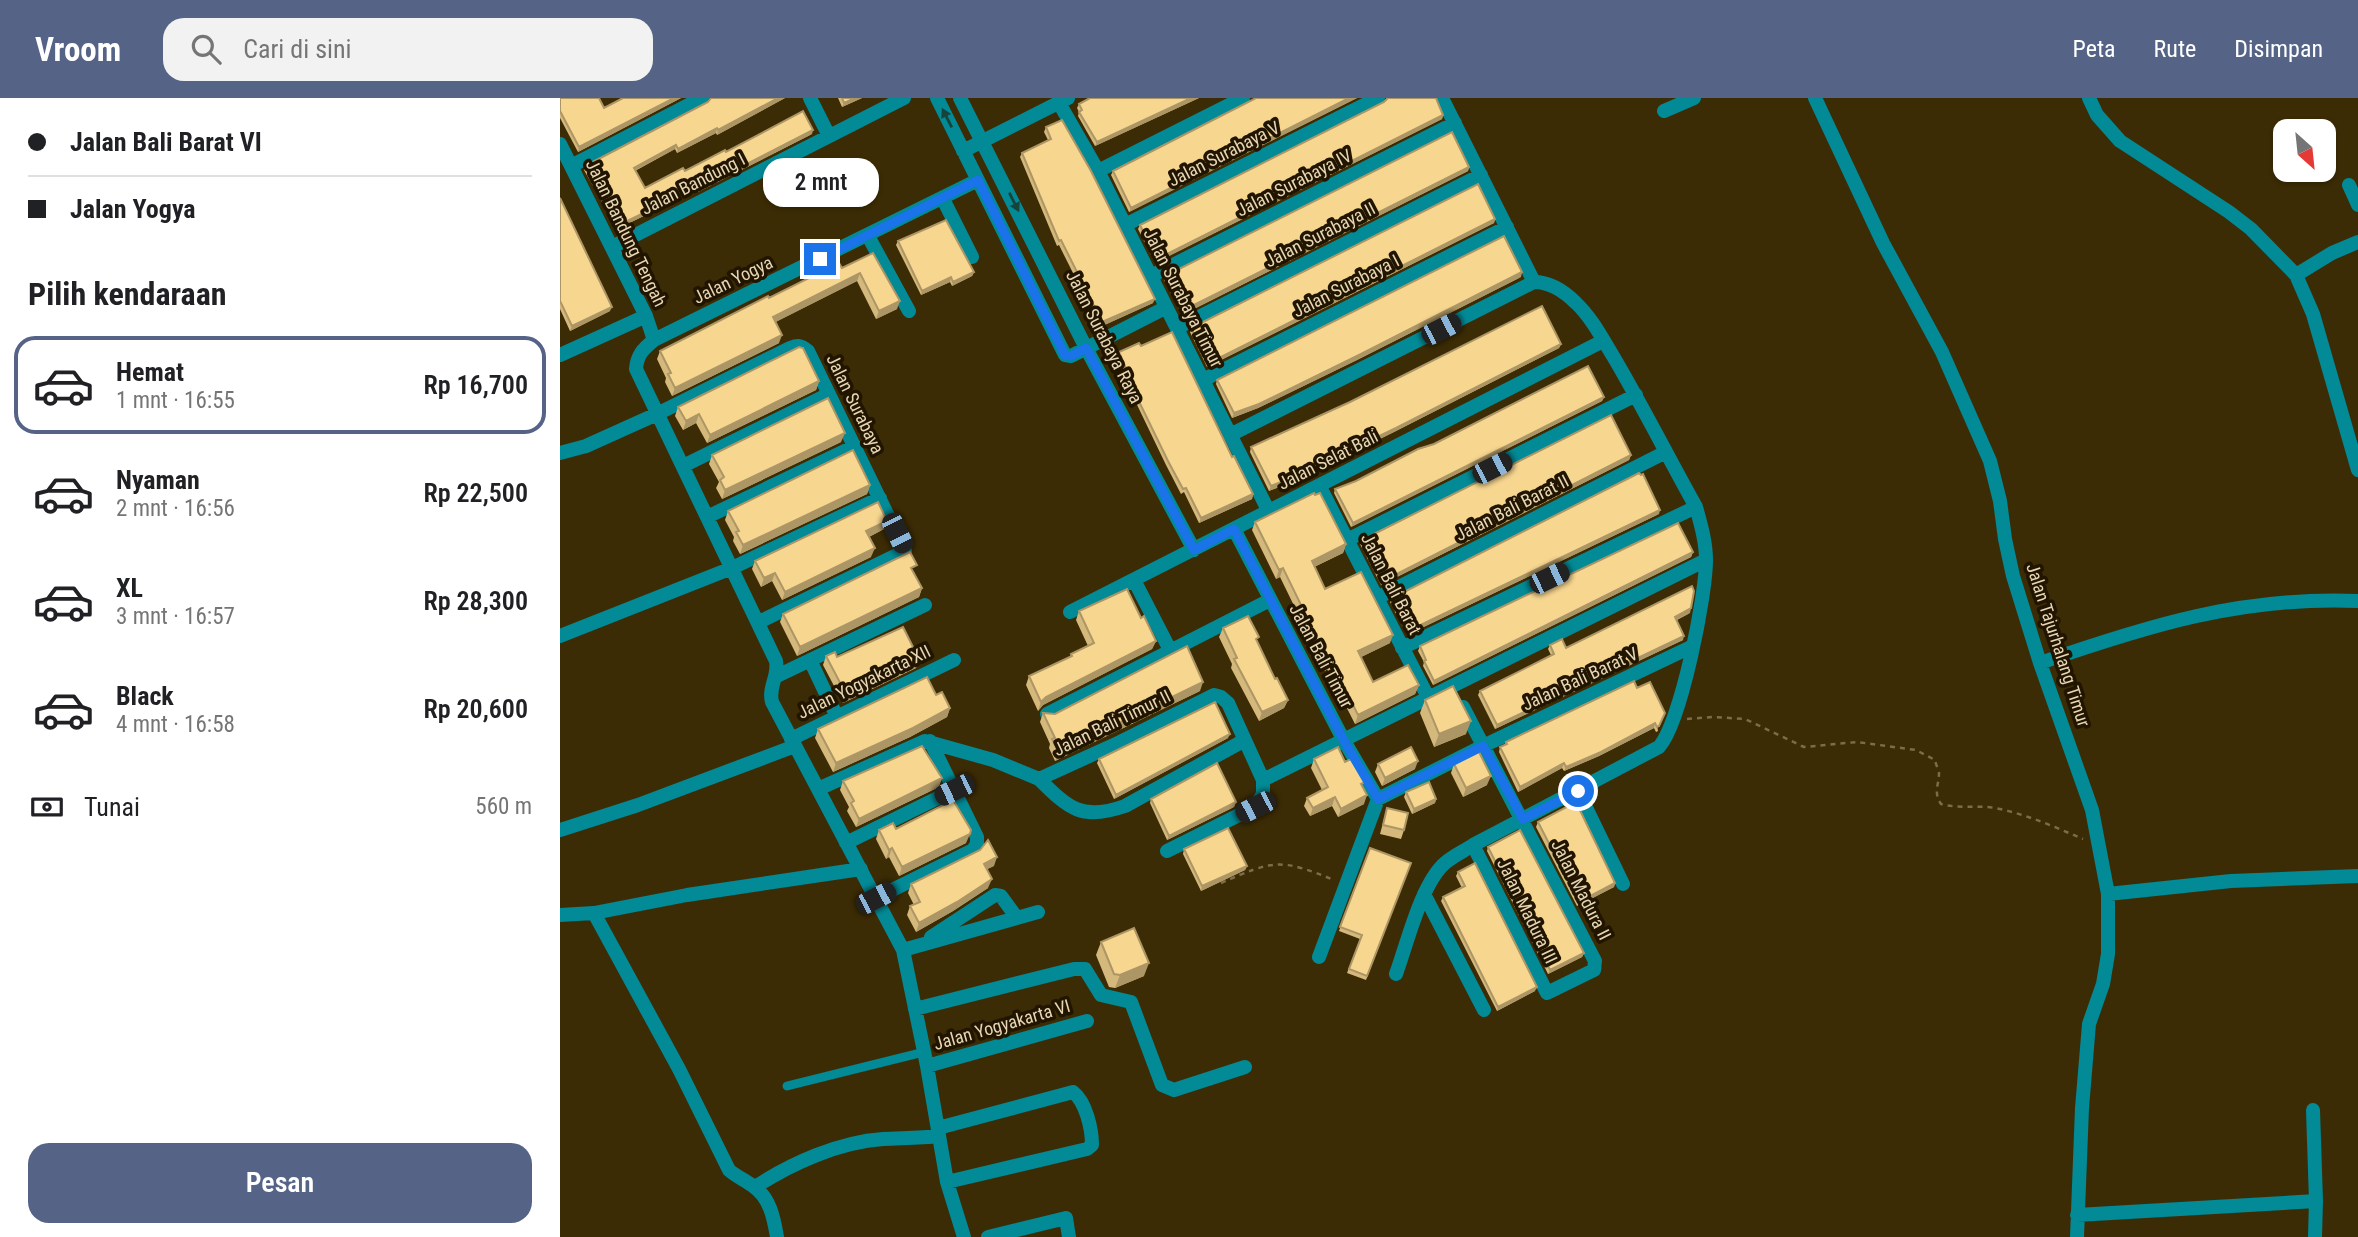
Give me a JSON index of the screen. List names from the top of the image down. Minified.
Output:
{"streets":{"street":["Jalan Surabaya V","Jalan Surabaya IV","Jalan Bandung I","Jalan Bandung Tengah","Jalan Surabaya II","Jalan Yogya","Jalan Surabaya I","Jalan Surabaya Timur","Jalan Surabaya Raya","Jalan Surabaya","Jalan Selat Bali","Jalan Bali Barat II","Jalan Bali Barat","Jalan Tajurhalang Timur","Jalan Bali Timur","Jalan Bali Barat V","Jalan Yogyakarta XII","Jalan Bali Timur II","Jalan Madura II","Jalan Madura III","Jalan Yogyakarta VI"]},"crossings":[["Jalan Surabaya V","Jalan Surabaya Timur"],["Jalan Surabaya IV","Jalan Surabaya Timur"],["Jalan Bandung I","Jalan Bandung Tengah"],["Jalan Bandung Tengah","Jalan Yogya"],["Jalan Surabaya II","Jalan Surabaya Timur"],["Jalan Surabaya I","Jalan Surabaya Timur"],["Jalan Surabaya Timur","Jalan Selat Bali"],["Jalan Surabaya Raya","Jalan Selat Bali"],["Jalan Selat Bali","Jalan Bali Barat"],["Jalan Selat Bali","Jalan Bali Timur"],["Jalan Bali Barat II","Jalan Bali Barat"],["Jalan Bali Timur","Jalan Bali Barat V"],["Jalan Madura II","Jalan Madura III"]],"north":"bottom right","page":{"header":"Vroom","search":"Cari di sini","nav":["Peta","Rute","Disimpan"],"banner":["Jalan Bali Barat VI","Jalan Yogya"],"bubble":"2 mnt","heading":"Pilih kendaraan","list":[{"name":"Hemat","note":"1 mnt · 16:55","value":"Rp 16,700"},{"name":"Nyaman","note":"2 mnt · 16:56","value":"Rp 22,500"},{"name":"XL","note":"3 mnt · 16:57","value":"Rp 28,300"},{"name":"Black","note":"4 mnt · 16:58","value":"Rp 20,600"}],"pay":["Tunai","560 m"],"buttons":"Pesan"}}
